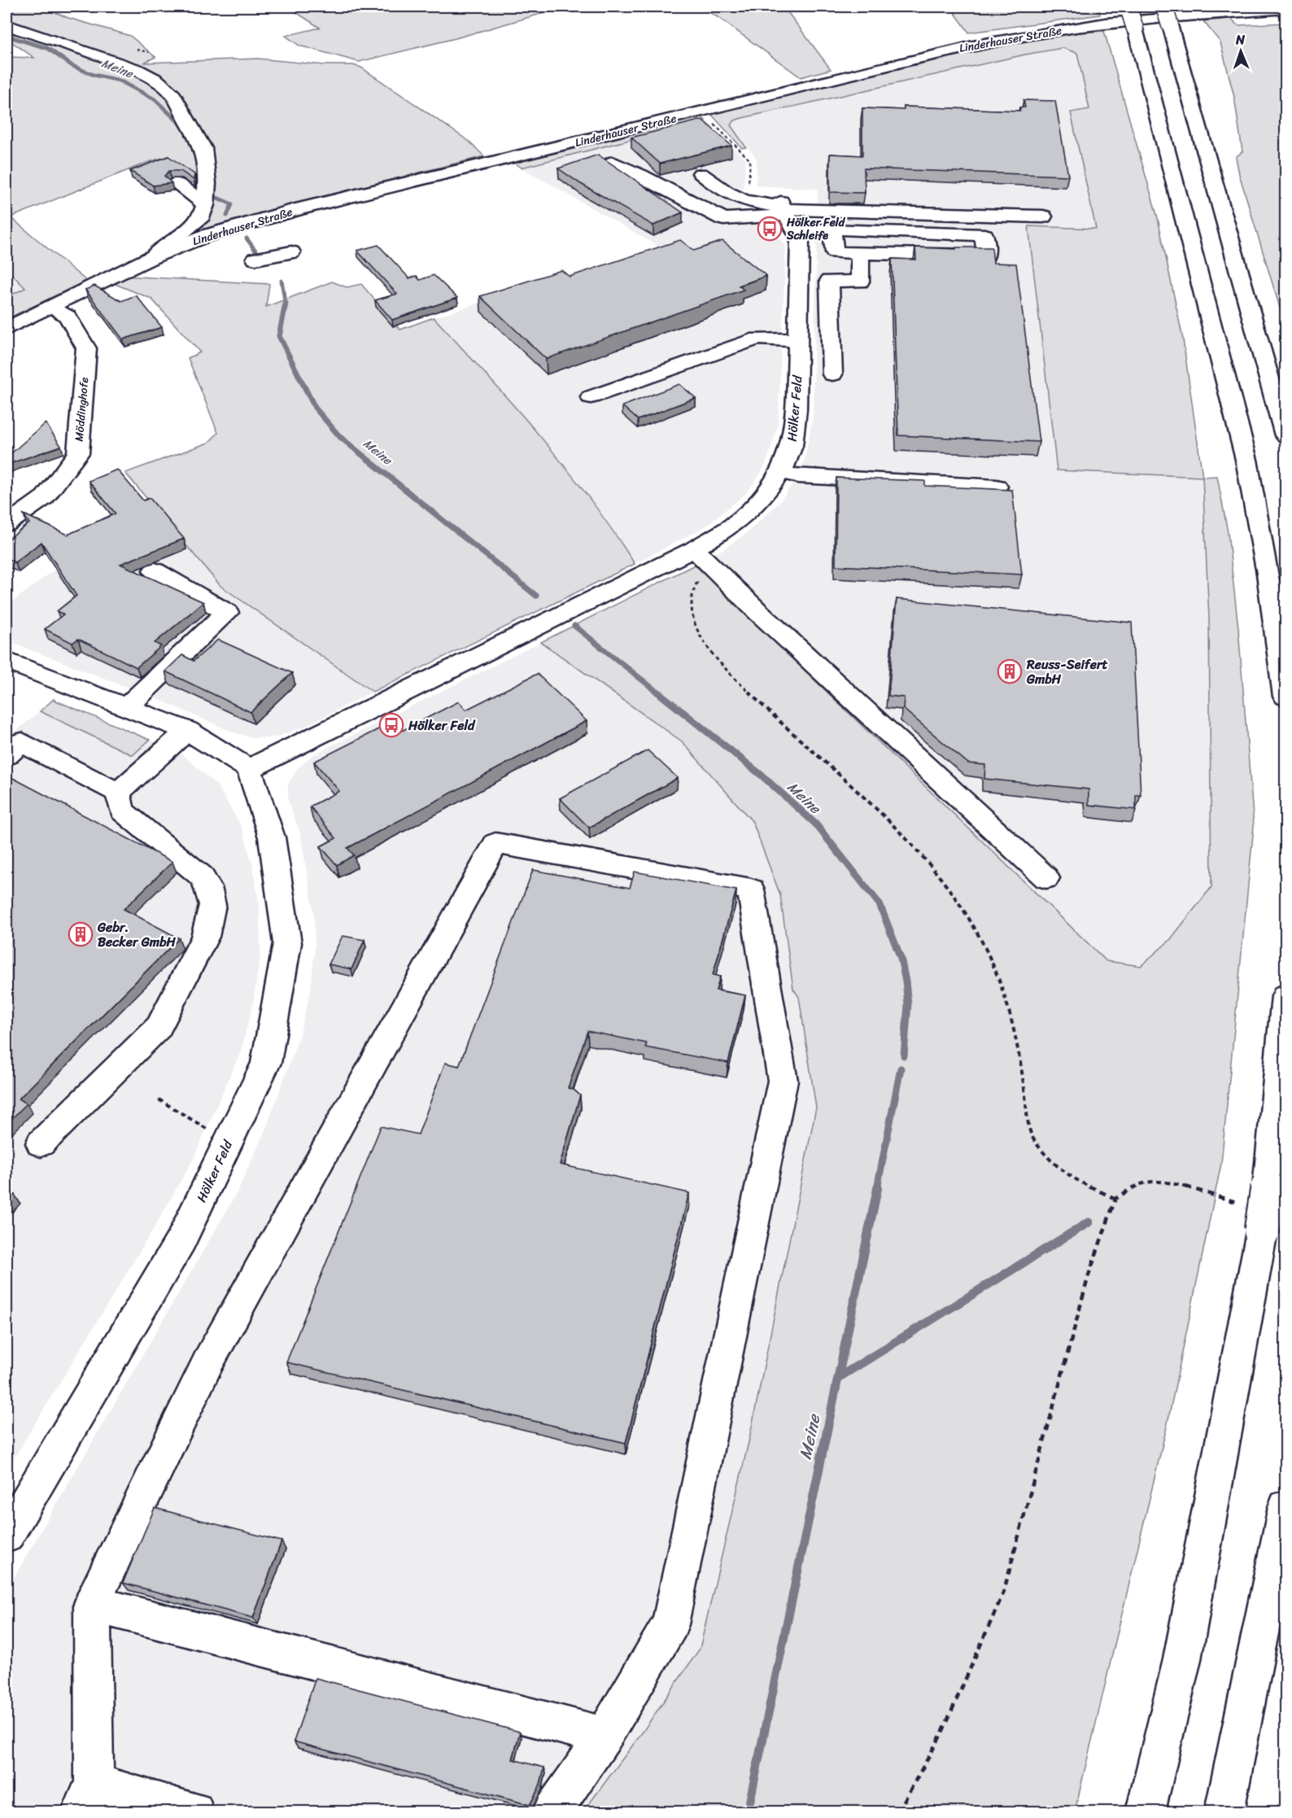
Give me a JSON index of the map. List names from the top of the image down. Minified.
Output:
{"streets":{"main road":["Linderhauser Straße","Hölker Feld","Möddinghofe"]},"crossings":[["Linderhauser Straße","Möddinghofe"]],"water":["Meine"],"places":{"bus stop":["Hölker Feld Schleife","Hölker Feld"],"building":["Reuss-Seifert GmbH","Gebr. Becker GmbH"]},"north":"top"}
